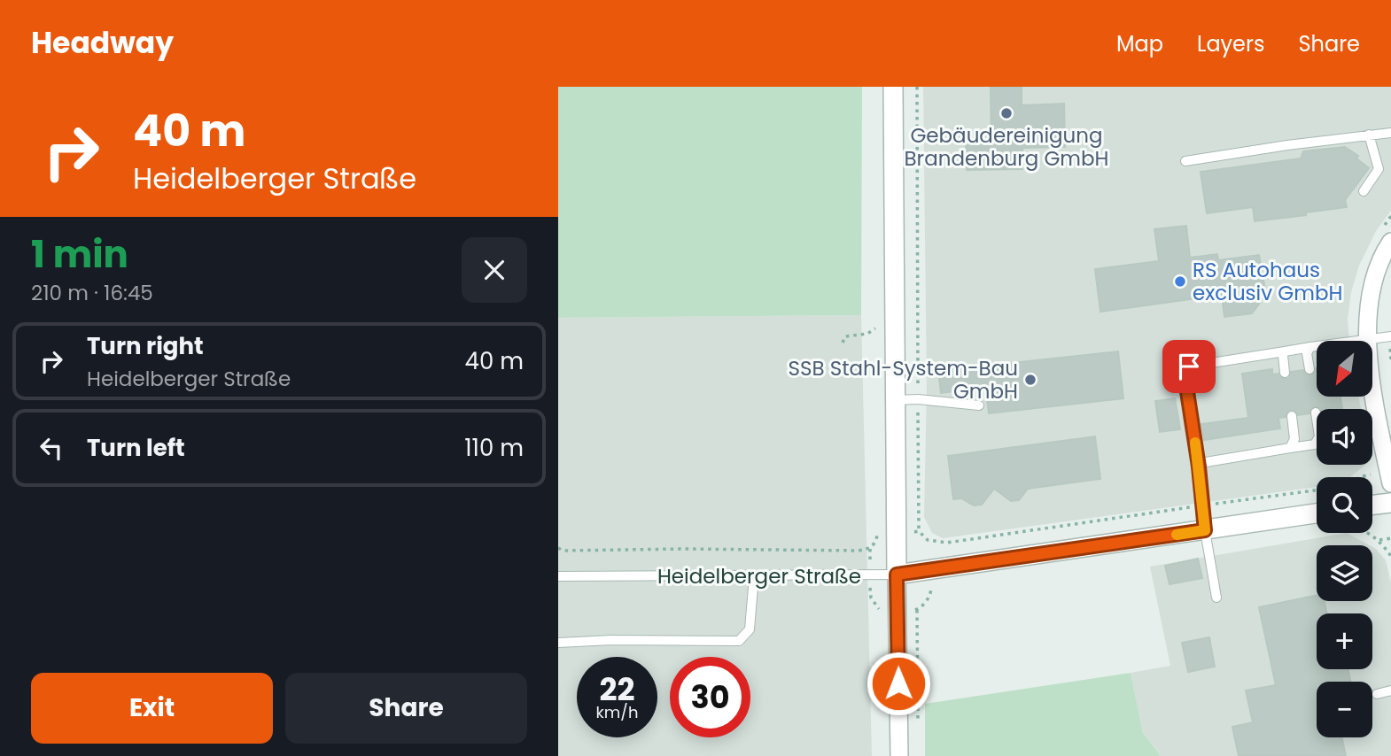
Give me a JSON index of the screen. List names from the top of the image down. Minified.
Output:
{"streets":{"street":["Heidelberger Straße"]},"places":["Gebäudereinigung Brandenburg GmbH","RS Autohaus exclusiv GmbH","SSB Stahl-System-Bau GmbH"],"north":"bottom left","page":{"header":"Headway","nav":["Map","Layers","Share"],"turn":["40 m","Heidelberger Straße"],"heading":["1 min","210 m · 16:45"],"list":[{"name":"Turn right","note":"Heidelberger Straße","value":"40 m"},{"name":"Turn left","value":"110 m"}],"map_buttons":["+","−"],"speed":"22 km/h","limit":"30","buttons":["Exit","Share"]}}
